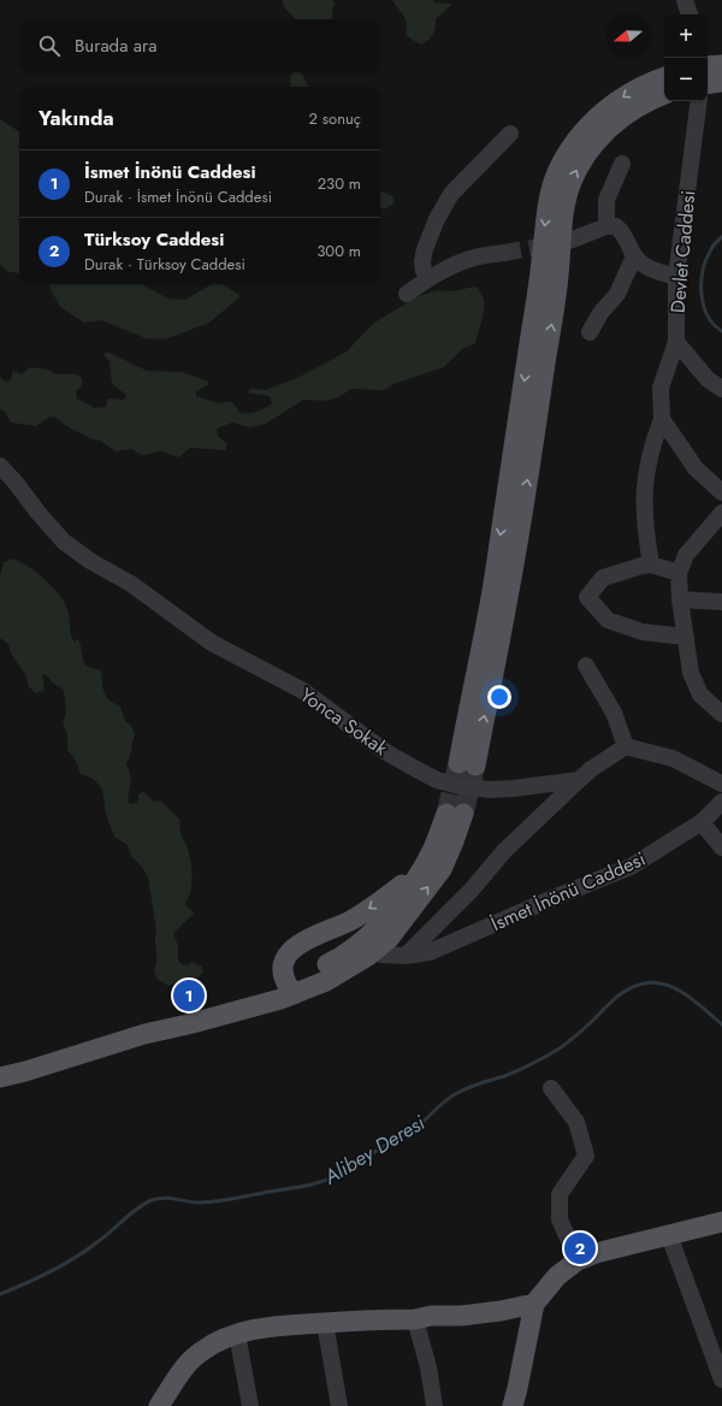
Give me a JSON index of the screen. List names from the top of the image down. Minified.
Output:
{"streets":{"street":["Devlet Caddesi","Yonca Sokak","İsmet İnönü Caddesi"]},"water":["Alibey Deresi"],"north":"left","page":{"map_buttons":["+","−"],"search":"Burada ara","heading":["Yakında","2 sonuç"],"list":[{"mark":"1","name":"İsmet İnönü Caddesi","note":"Durak · İsmet İnönü Caddesi","value":"230 m"},{"mark":"2","name":"Türksoy Caddesi","note":"Durak · Türksoy Caddesi","value":"300 m"}],"pins":["1","2"]}}
